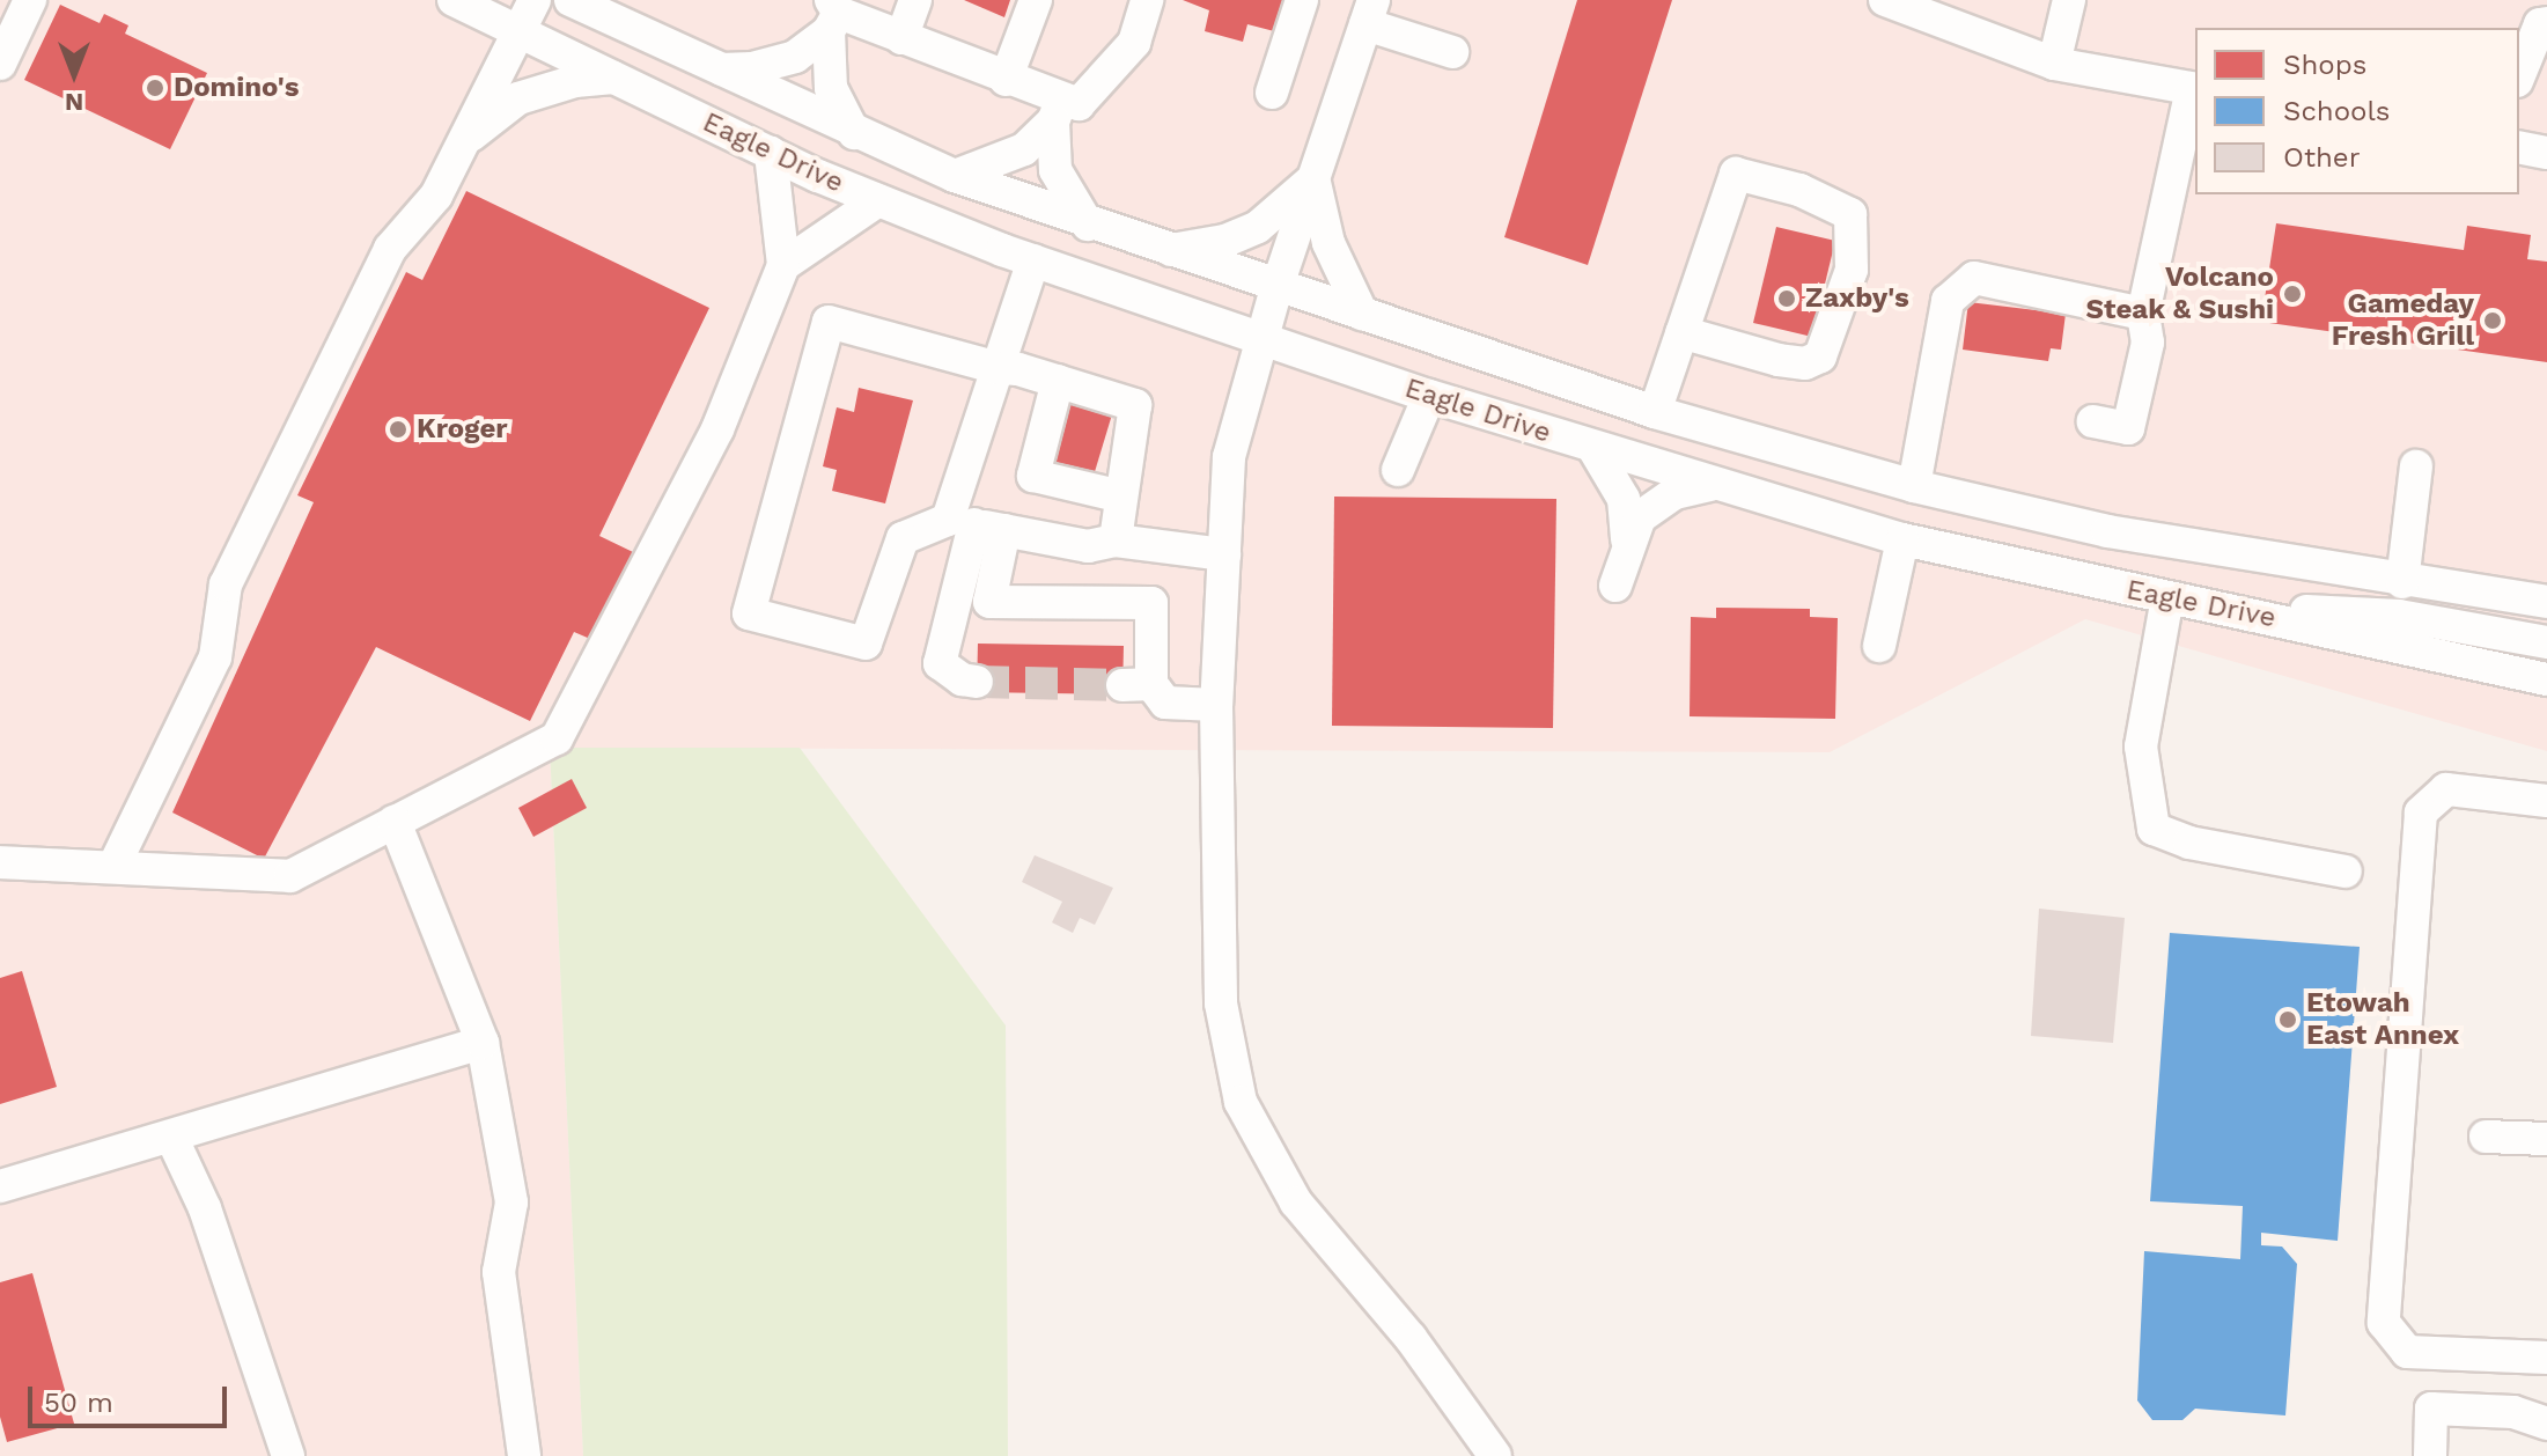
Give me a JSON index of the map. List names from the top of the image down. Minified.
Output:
{"streets":{"street":["Eagle Drive"]},"places":["Domino's","Volcano Steak & Sushi","Zaxby's","Gameday Fresh Grill","Kroger","Etowah East Annex"],"legend":["Shops","Schools","Other"],"scale_bar":"50 m","north":"bottom"}
